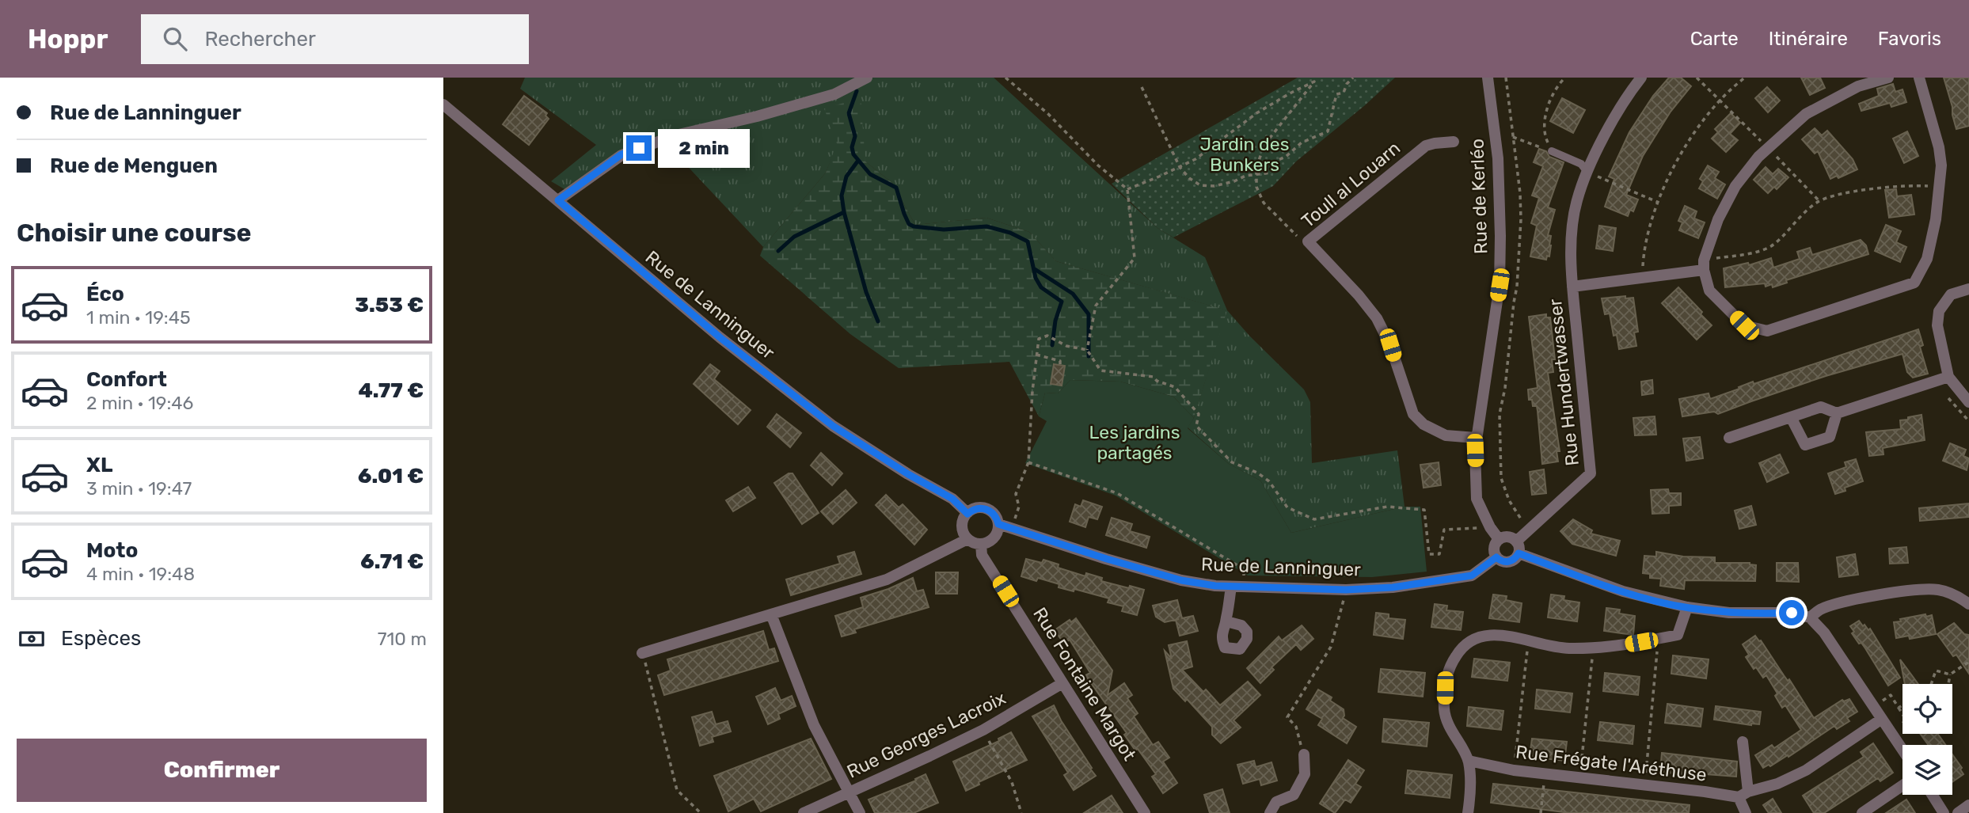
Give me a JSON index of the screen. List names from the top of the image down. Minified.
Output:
{"streets":{"street":["Toull al Louarn","Rue de Kerléo","Rue de Lanninguer","Rue Hundertwasser","Rue Fontaine Margot","Rue Georges Lacroix","Rue Frégate l'Aréthuse"]},"crossings":[["Toull al Louarn","Rue de Kerléo"],["Rue de Kerléo","Rue de Lanninguer"],["Rue de Kerléo","Rue Hundertwasser"],["Rue de Lanninguer","Rue Hundertwasser"],["Rue de Lanninguer","Rue Fontaine Margot"],["Rue Fontaine Margot","Rue Georges Lacroix"]],"parks":["Jardin des Bunkers","Les jardins partagés"],"page":{"header":"Hoppr","search":"Rechercher","nav":["Carte","Itinéraire","Favoris"],"banner":["Rue de Lanninguer","Rue de Menguen"],"bubble":"2 min","heading":"Choisir une course","list":[{"name":"Éco","note":"1 min · 19:45","value":"3.53 €"},{"name":"Confort","note":"2 min · 19:46","value":"4.77 €"},{"name":"XL","note":"3 min · 19:47","value":"6.01 €"},{"name":"Moto","note":"4 min · 19:48","value":"6.71 €"}],"pay":["Espèces","710 m"],"buttons":"Confirmer"}}
